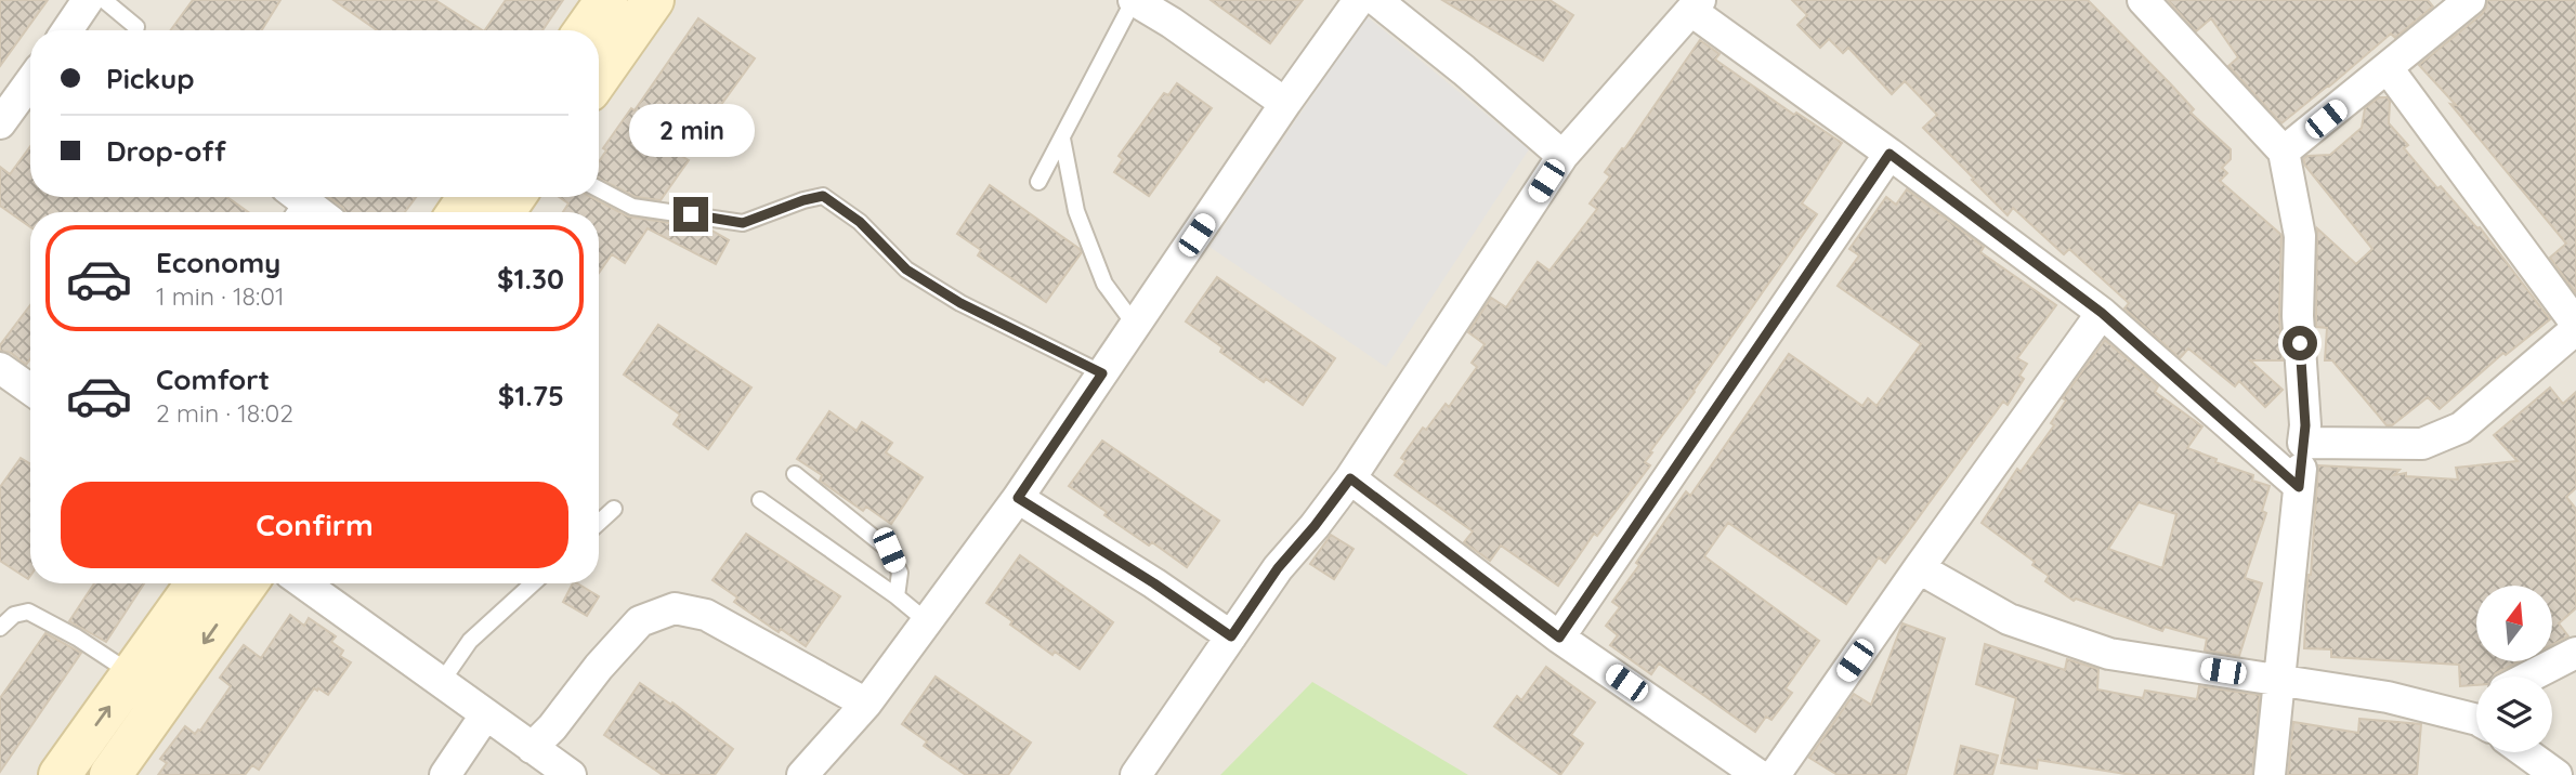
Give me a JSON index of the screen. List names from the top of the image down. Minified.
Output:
{"north":"top","page":{"banner":["Pickup","Drop-off"],"bubble":"2 min","list":[{"name":"Economy","note":"1 min · 18:01","value":"$1.30"},{"name":"Comfort","note":"2 min · 18:02","value":"$1.75"}],"buttons":"Confirm"}}
